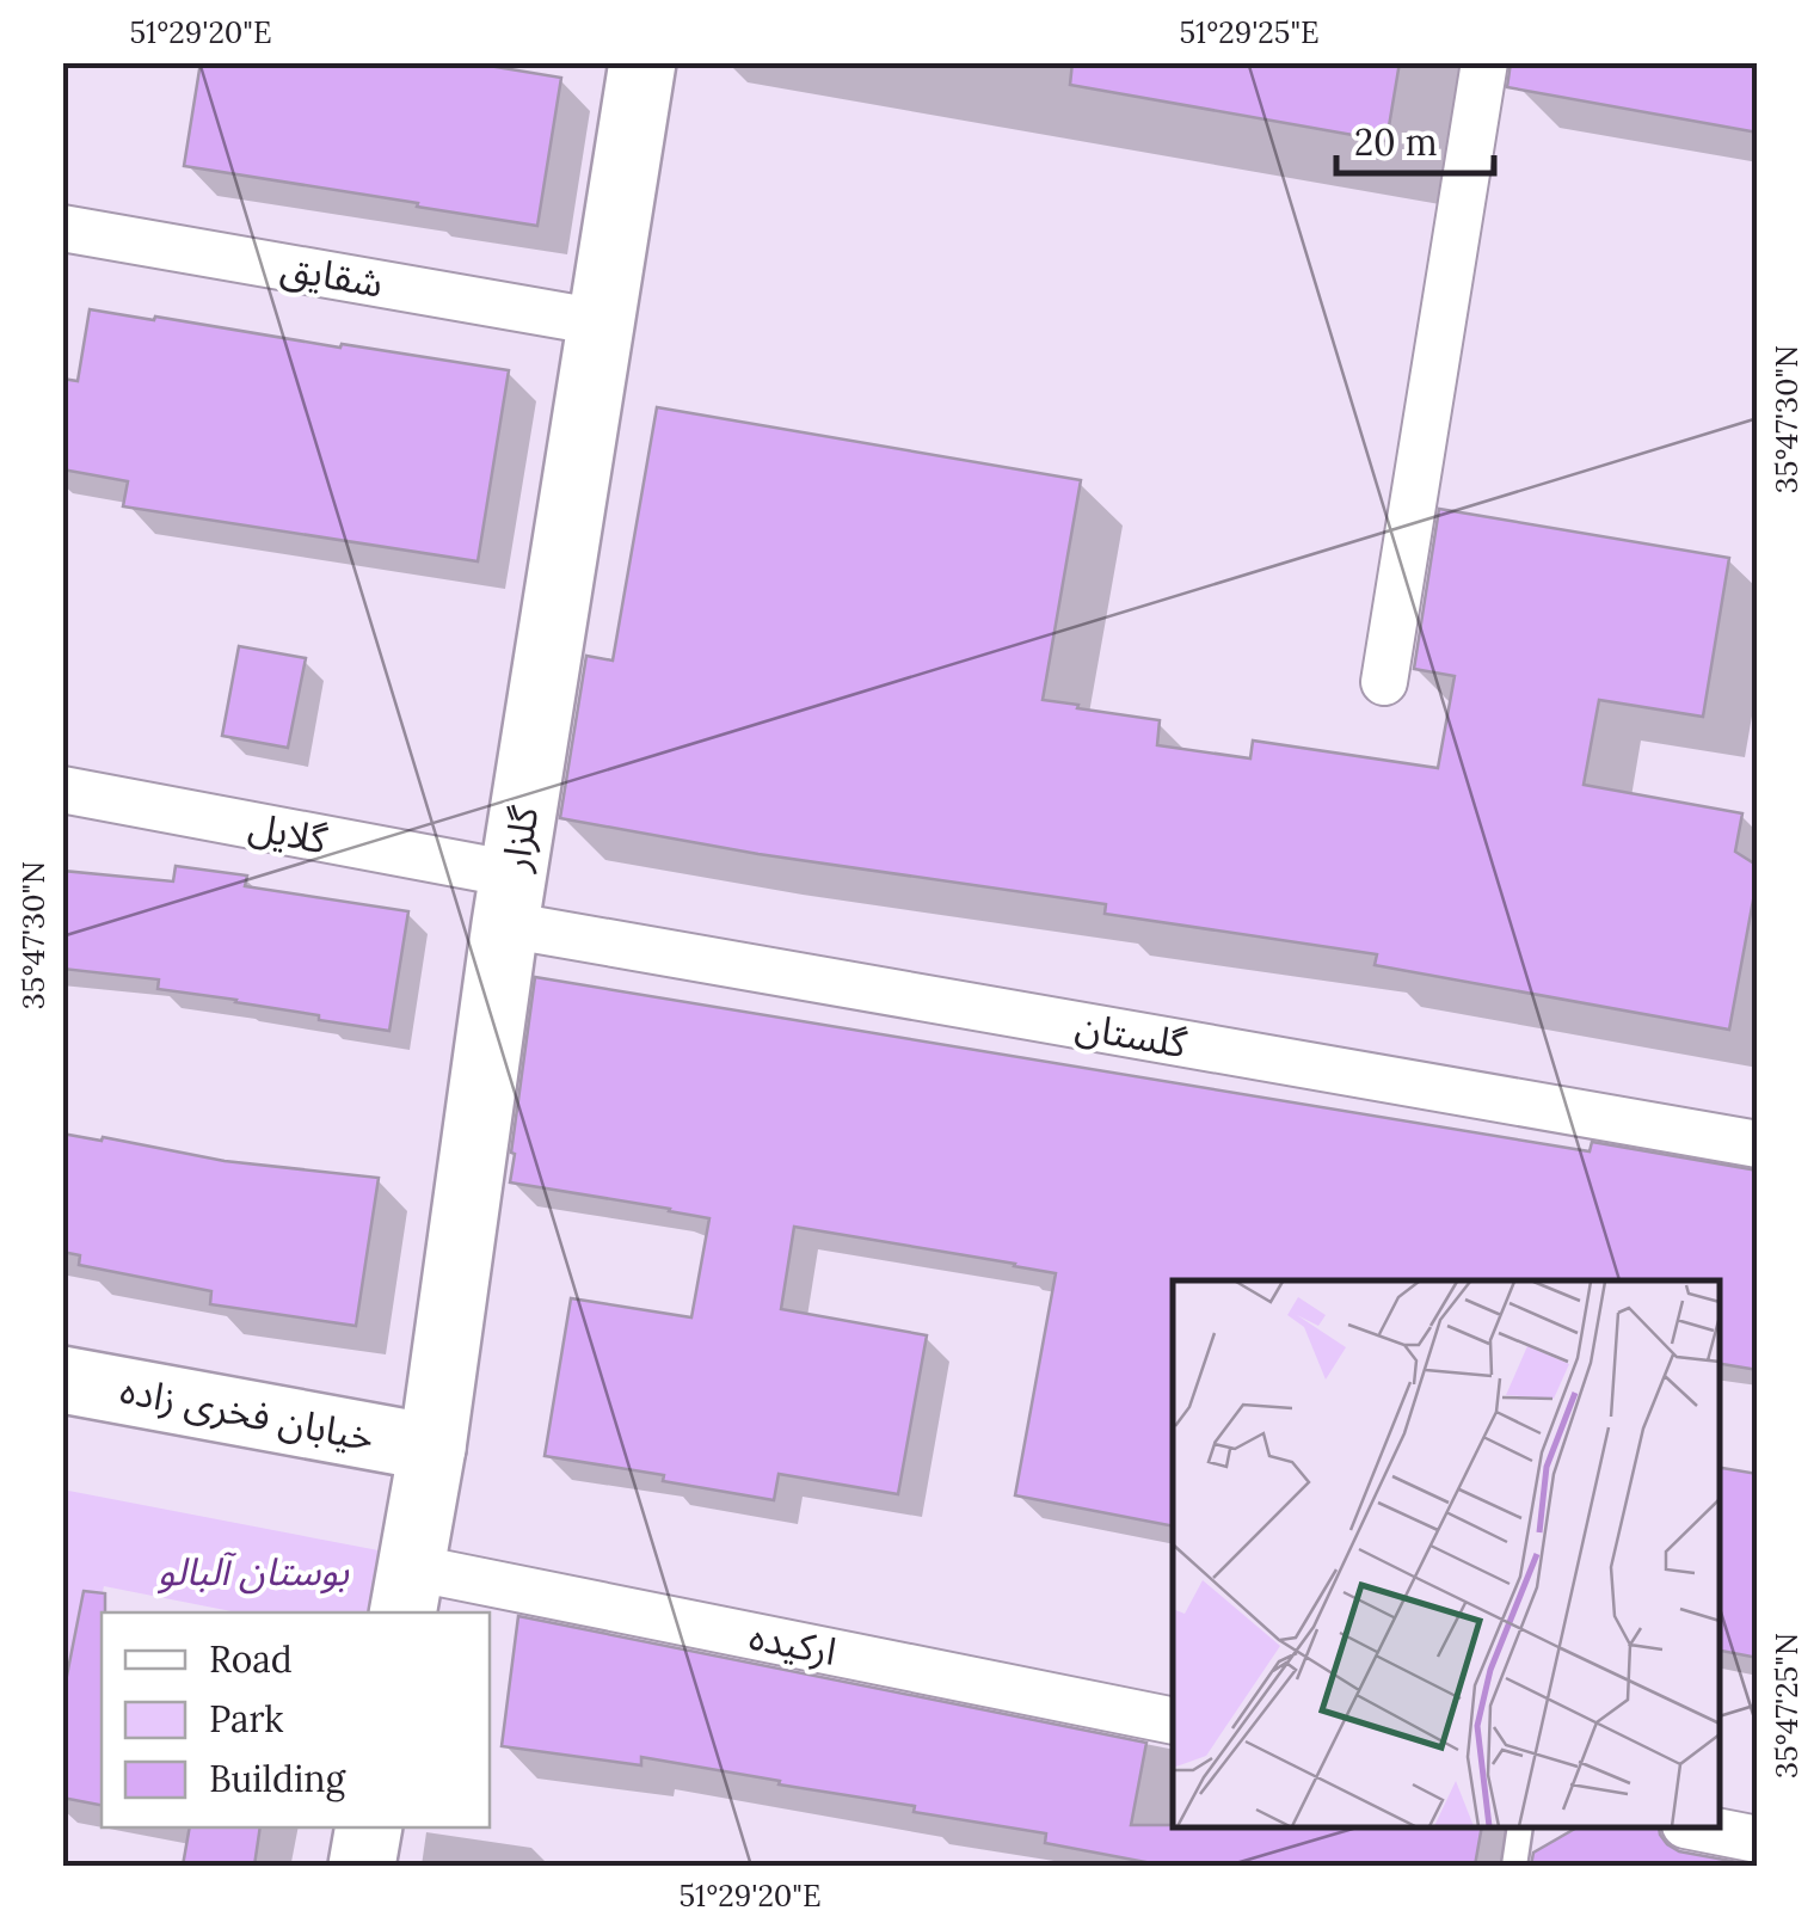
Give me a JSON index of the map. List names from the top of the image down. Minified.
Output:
{"streets":{"main road":["گلزار","خیابان فخری زاده"],"street":["شقایق","گلایل","گلستان","ارکیده"]},"crossings":[["شقایق","گلزار"],["گلایل","گلزار"],["گلایل","گلستان"],["گلزار","گلستان"],["گلزار","خیابان فخری زاده"],["گلزار","ارکیده"]],"parks":["بوستان آلبالو"],"legend":["Road","Park","Building"],"scale_bar":"20 m","coordinates":["51°29'20\"E","51°29'25\"E","35°47'30\"N","35°47'25\"N"]}
